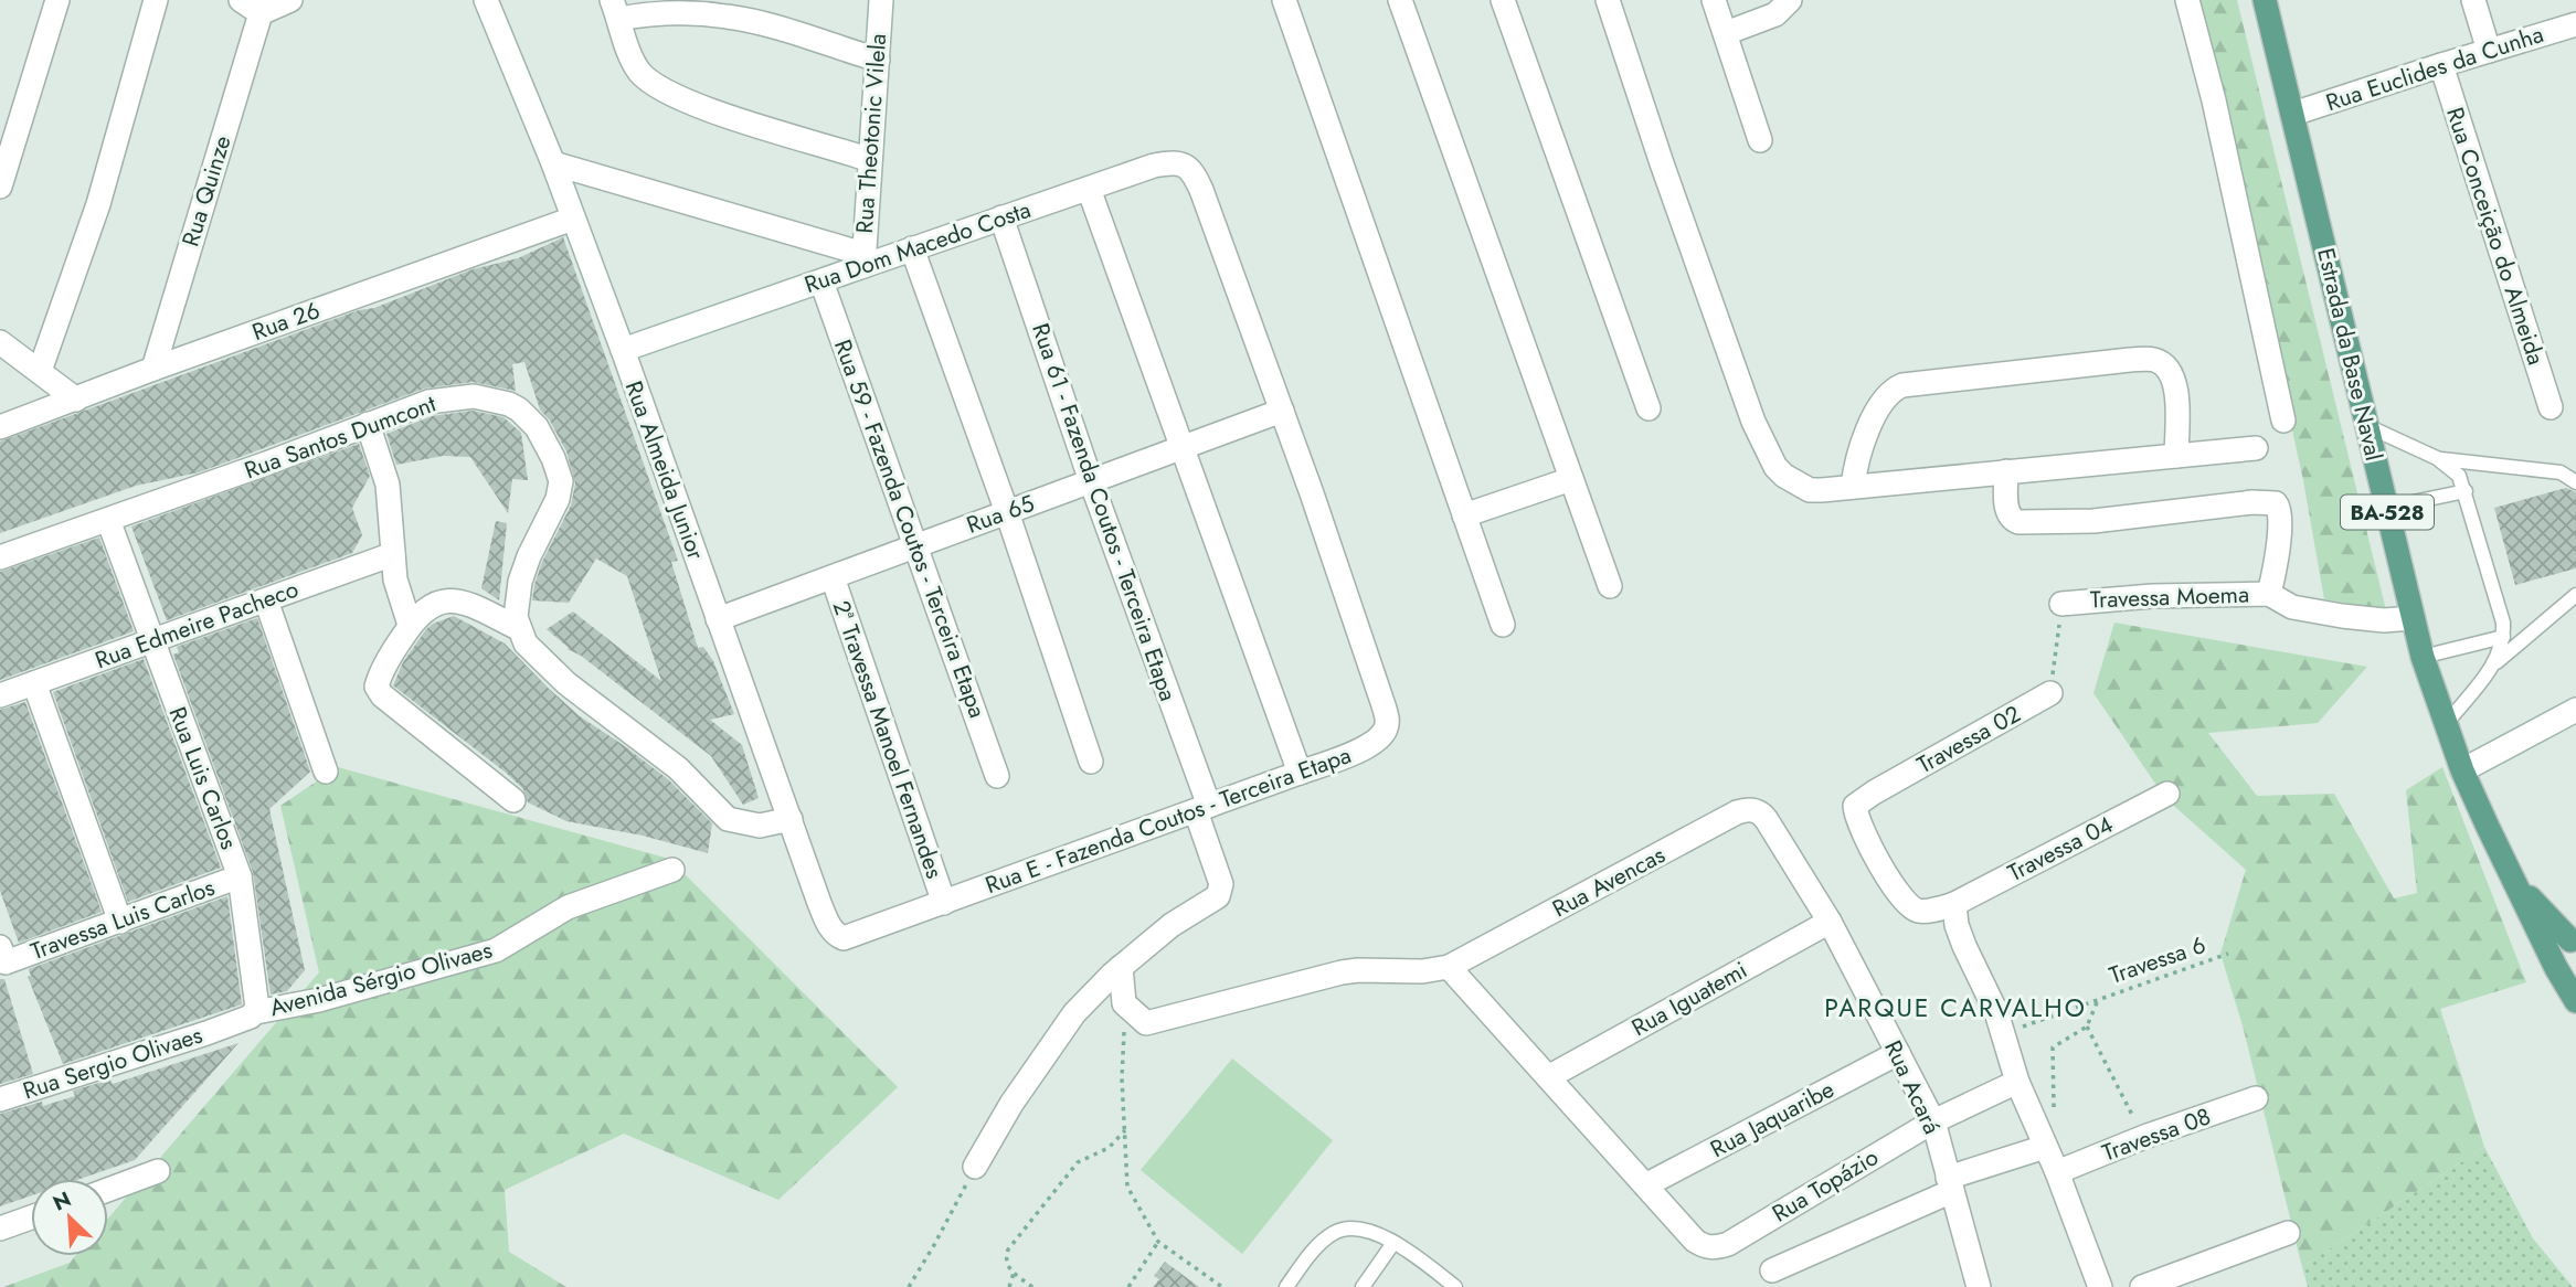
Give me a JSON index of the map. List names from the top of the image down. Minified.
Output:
{"streets":{"main road":["Estrada da Base Naval","BA-528"],"street":["Rua Euclides da Cunha","Rua Theotonic Vilela","Rua Quinze","Rua Conceição do Almeida","Rua Dom Macedo Costa","Rua 26","Rua Santos Dumcont","Rua Almeida Junior","Rua 61 - Fazenda Coutos - Terceira Etapa","Rua 65","Rua 59 - Fazenda Coutos - Terceira Etapa","Travessa Moema","Rua Edmeire Pacheco","2ª Travessa Manoel Fernandes","Travessa 02","Rua Luis Carlos","Rua E - Fazenda Coutos - Terceira Etapa","Travessa 04","Rua Avencas","Travessa Luis Carlos","Avenida Sérgio Olivaes","Rua Iguatemi","Rua Sergio Olivaes","Rua Acará","Rua Jaquaribe","Travessa 08","Rua Topázio"],"path":["Travessa 6"]},"crossings":[["Rua Euclides da Cunha","Rua Conceição do Almeida"],["Rua Euclides da Cunha","Estrada da Base Naval"],["Rua Theotonic Vilela","Rua Dom Macedo Costa"],["Rua Quinze","Rua 26"],["Rua Dom Macedo Costa","Rua Almeida Junior"],["Rua Dom Macedo Costa","Rua 61 - Fazenda Coutos - Terceira Etapa"],["Rua Dom Macedo Costa","Rua 59 - Fazenda Coutos - Terceira Etapa"],["Rua Dom Macedo Costa","Rua E - Fazenda Coutos - Terceira Etapa"],["Rua 26","Rua Almeida Junior"],["Estrada da Base Naval","Travessa Moema"],["Rua Santos Dumcont","Rua Luis Carlos"],["Rua Almeida Junior","Rua 65"],["Rua Almeida Junior","Rua E - Fazenda Coutos - Terceira Etapa"],["Rua 61 - Fazenda Coutos - Terceira Etapa","Rua 65"],["Rua 61 - Fazenda Coutos - Terceira Etapa","Rua E - Fazenda Coutos - Terceira Etapa"],["Rua 65","Rua 59 - Fazenda Coutos - Terceira Etapa"],["Rua 65","2ª Travessa Manoel Fernandes"],["Rua 65","Rua E - Fazenda Coutos - Terceira Etapa"],["Rua Edmeire Pacheco","Rua Luis Carlos"],["2ª Travessa Manoel Fernandes","Rua E - Fazenda Coutos - Terceira Etapa"],["Travessa 02","Travessa 04"],["Rua Luis Carlos","Travessa Luis Carlos"],["Rua Luis Carlos","Avenida Sérgio Olivaes"],["Rua Luis Carlos","Rua Sergio Olivaes"],["Rua Avencas","Rua Acará"],["Avenida Sérgio Olivaes","Rua Sergio Olivaes"],["Rua Iguatemi","Rua Acará"],["Rua Acará","Rua Jaquaribe"],["Rua Acará","Rua Topázio"],["Rua Jaquaribe","Rua Topázio"]],"districts":["PARQUE CARVALHO"],"north":"top left"}
